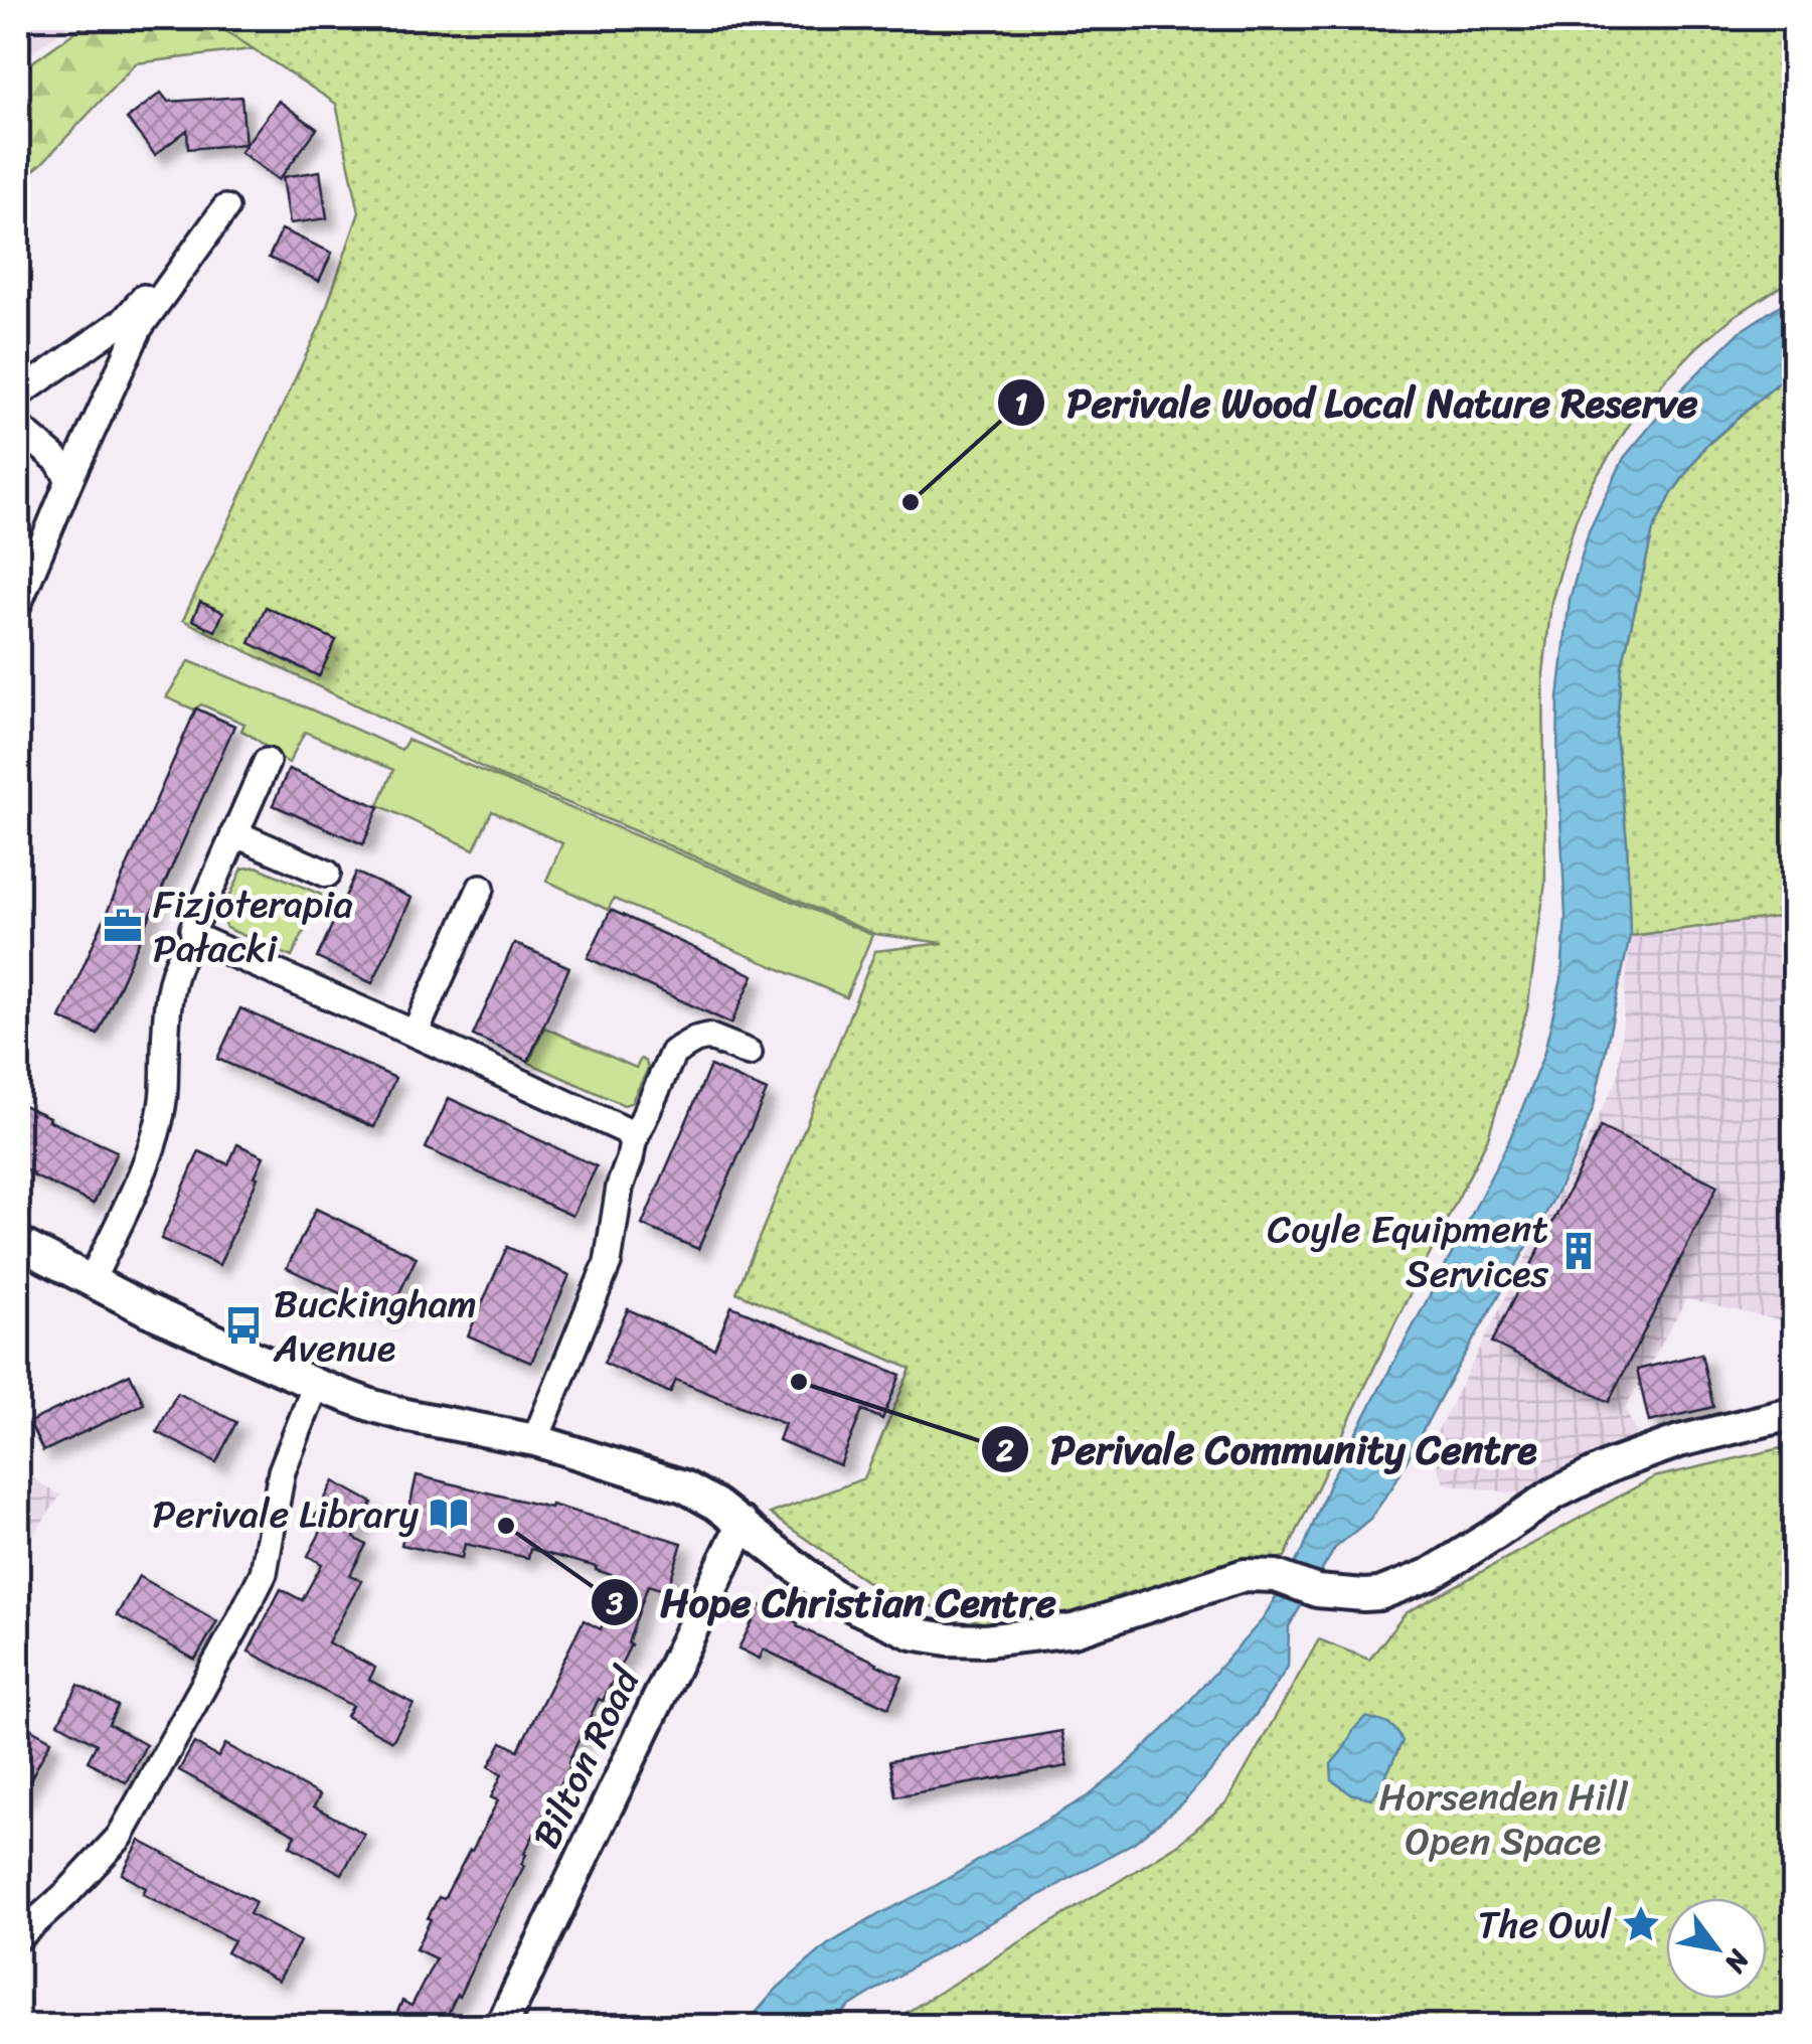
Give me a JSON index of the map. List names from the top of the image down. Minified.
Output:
{"streets":{"street":["Bilton Road"]},"parks":["Horsenden Hill Open Space"],"places":{"other":["Perivale Wood Local Nature Reserve","Perivale Community Centre","Hope Christian Centre"],"office":["Fizjoterapia Pałacki"],"building":["Coyle Equipment Services"],"bus stop":["Buckingham Avenue"],"library":["Perivale Library"],"place":["The Owl"]},"north":"bottom right"}
